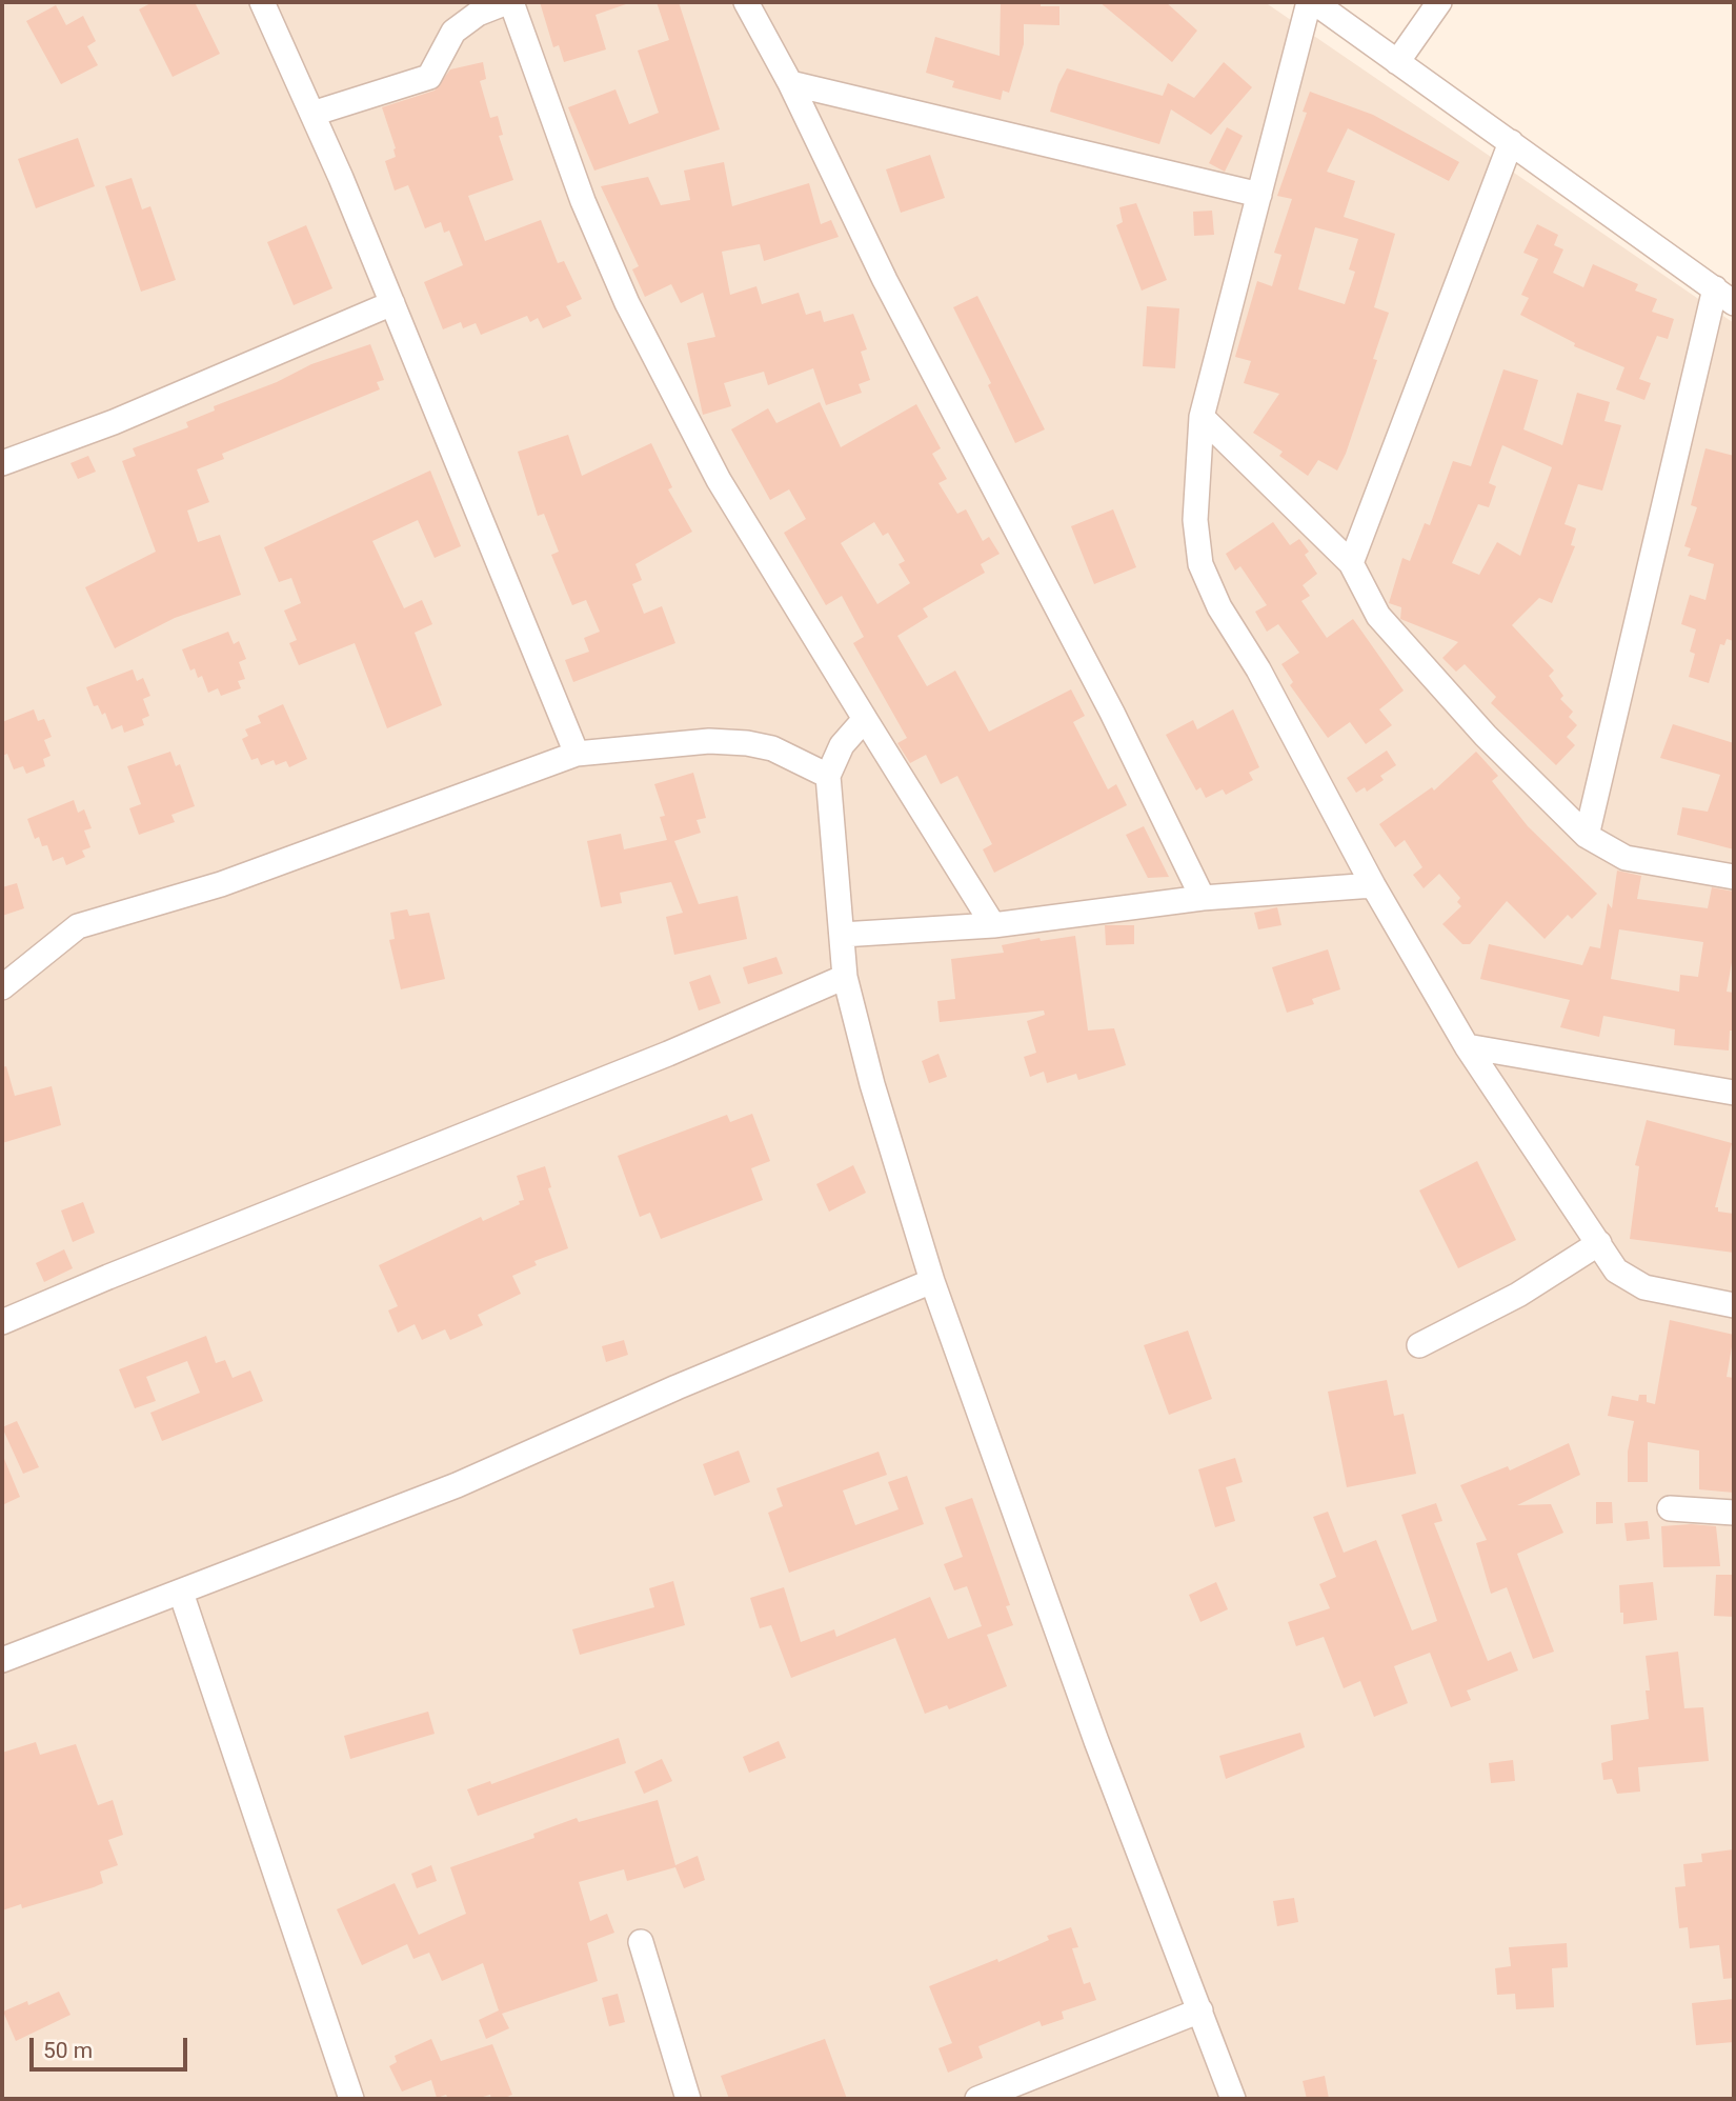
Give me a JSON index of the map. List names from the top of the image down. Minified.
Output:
{"scale_bar":"50 m"}
